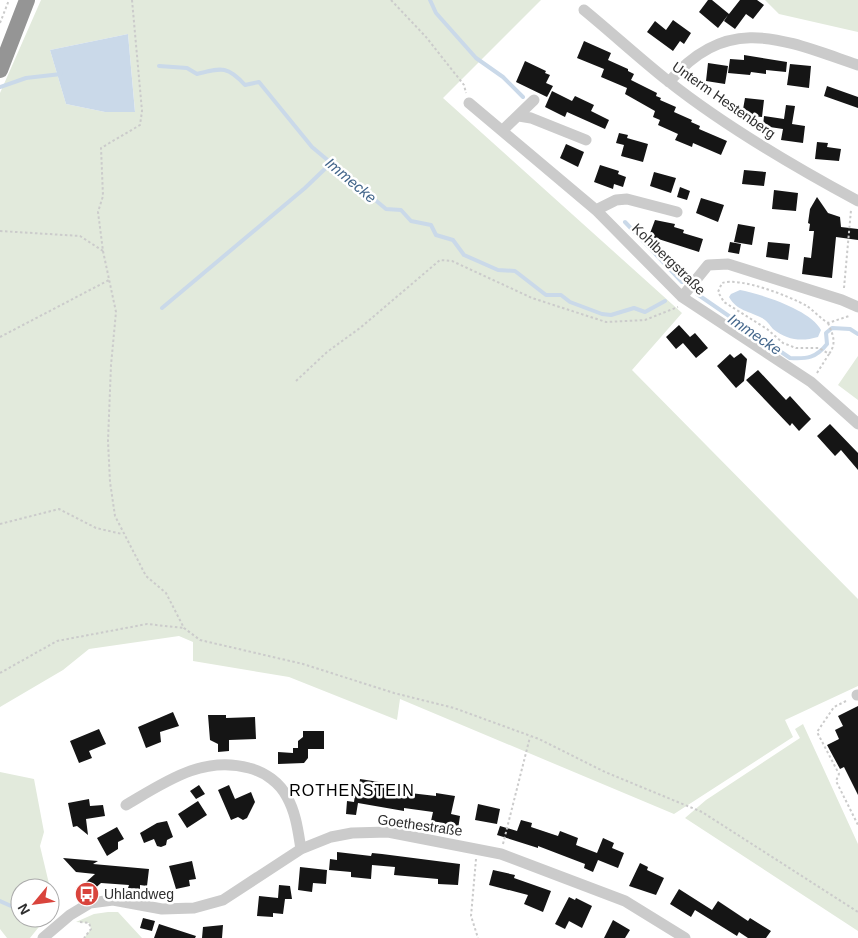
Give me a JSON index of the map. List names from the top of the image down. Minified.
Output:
{"streets":{"street":["Unterm Hestenberg","Kohlbergstraße","Goethestraße"]},"districts":["ROTHENSTEIN"],"water":["Immecke"],"places":{"bus stop":["Uhlandweg"]},"north":"bottom left"}
